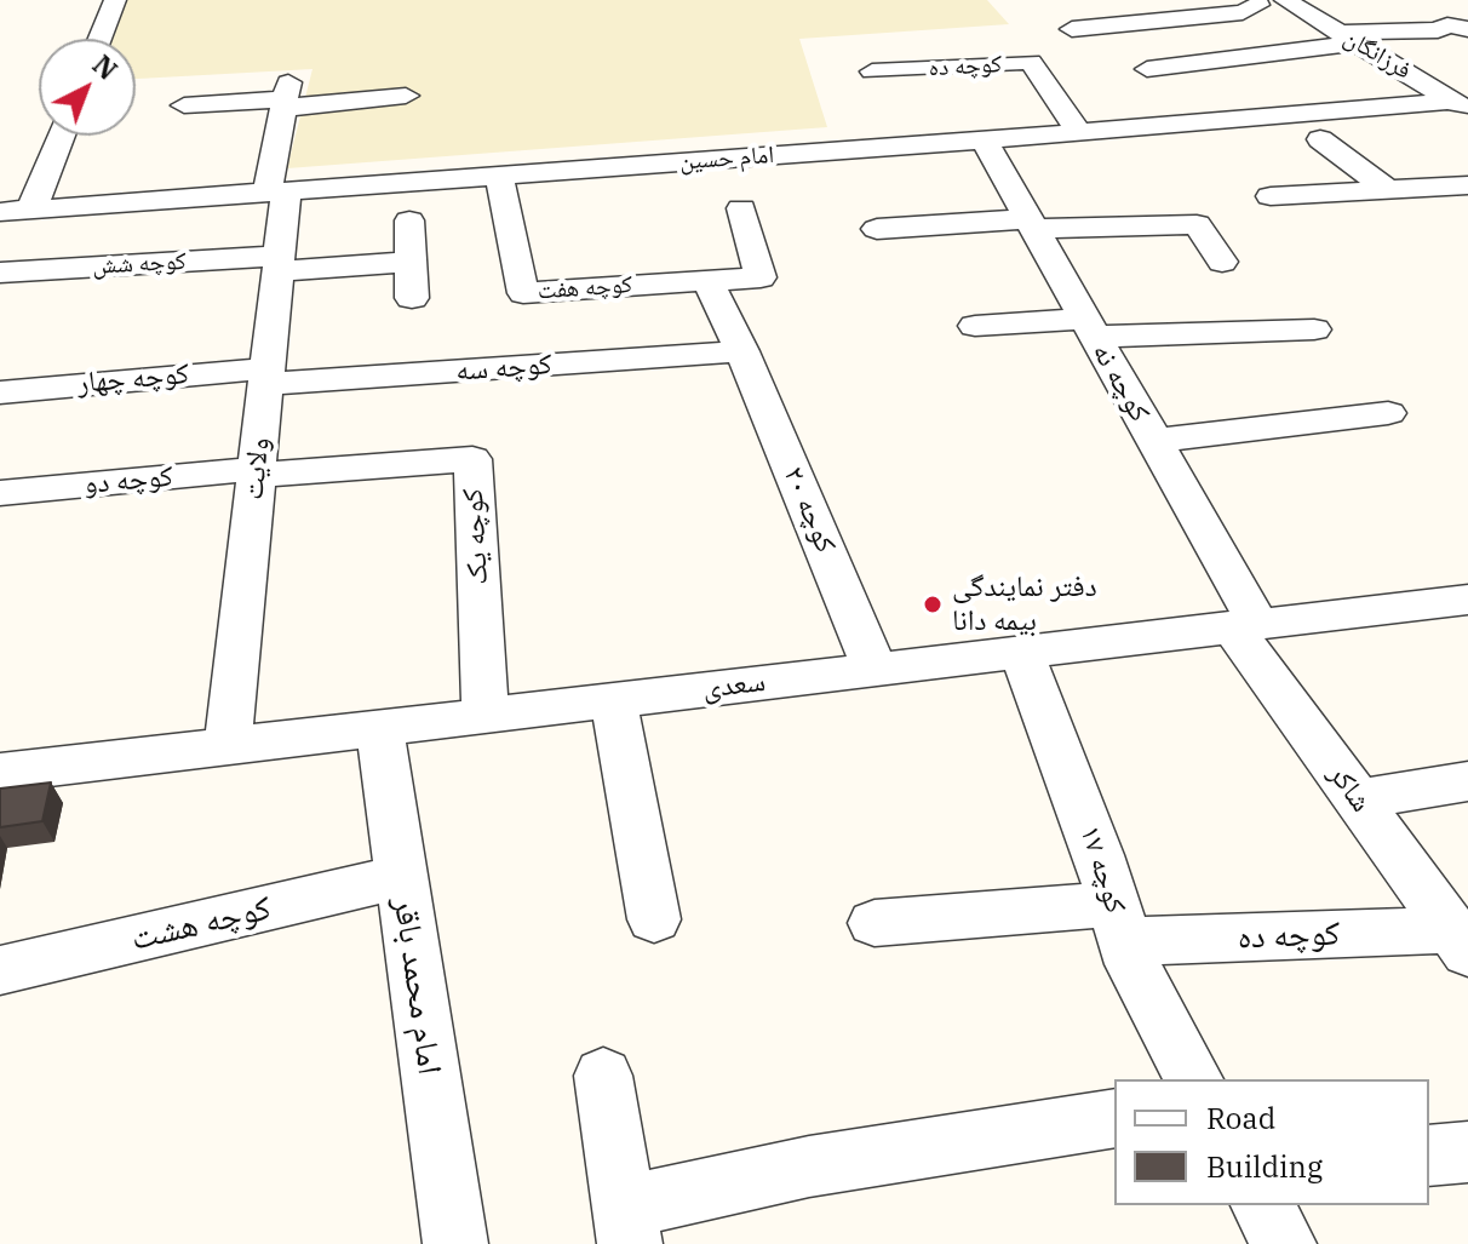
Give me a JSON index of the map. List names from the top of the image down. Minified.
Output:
{"streets":{"street":["فرزانگان","کوچه ده","امام حسین","کوچه شش","کوچه هفت","کوچه سه","کوچه چهار","کوچه نه","ولایت","کوچه دو","کوچه ۲۰","کوچه یک","سعدی","شاکر","کوچه ۱۷","کوچه هشت","امام محمد باقر"]},"crossings":[["فرزانگان","امام حسین"],["کوچه ده","امام حسین"],["کوچه ده","شاکر"],["کوچه ده","کوچه ۱۷"],["امام حسین","کوچه هفت"],["امام حسین","کوچه نه"],["امام حسین","ولایت"],["کوچه شش","ولایت"],["کوچه هفت","کوچه ۲۰"],["کوچه سه","کوچه چهار"],["کوچه سه","ولایت"],["کوچه سه","کوچه ۲۰"],["کوچه چهار","ولایت"],["کوچه نه","سعدی"],["کوچه نه","شاکر"],["ولایت","کوچه دو"],["ولایت","کوچه یک"],["ولایت","سعدی"],["کوچه دو","کوچه یک"],["کوچه ۲۰","سعدی"],["کوچه یک","سعدی"],["سعدی","شاکر"],["سعدی","کوچه ۱۷"],["سعدی","امام محمد باقر"],["کوچه هشت","امام محمد باقر"]],"places":["دفتر نمایندگی بیمه دانا"],"legend":["Road","Building"],"north":"top right"}
